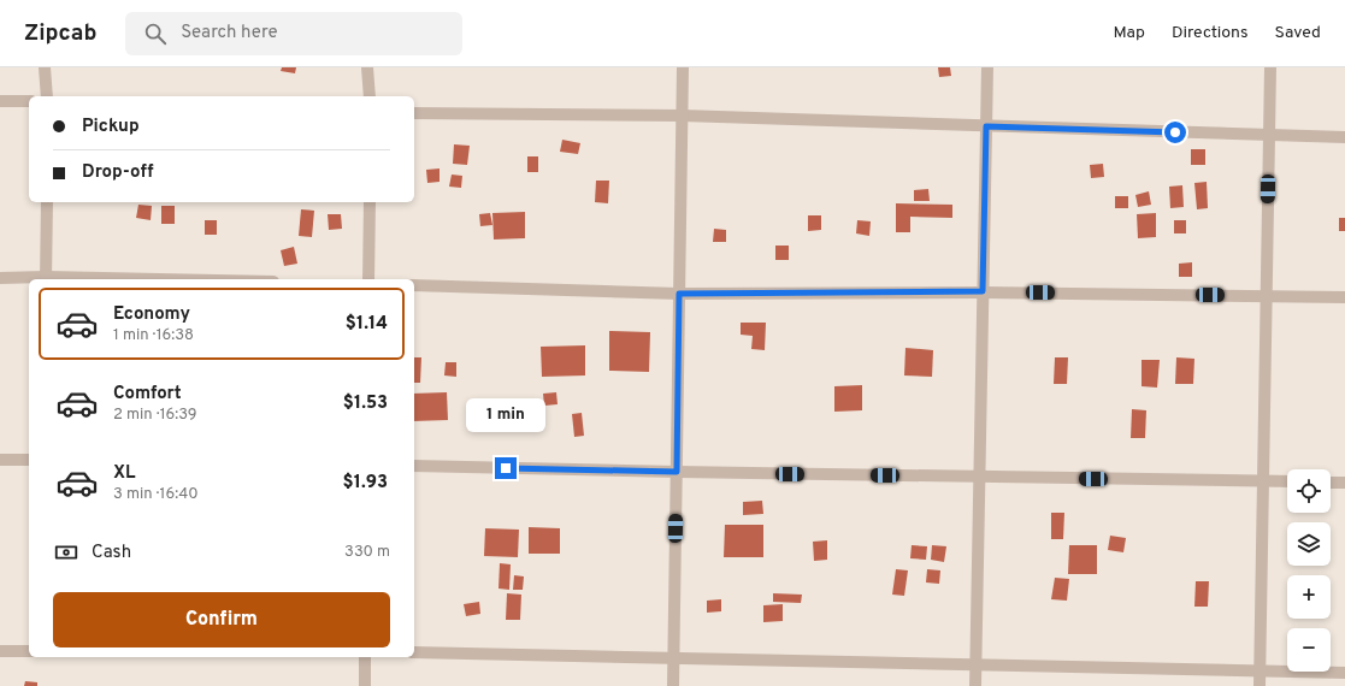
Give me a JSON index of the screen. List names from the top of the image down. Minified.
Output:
{"page":{"header":"Zipcab","search":"Search here","nav":["Map","Directions","Saved"],"banner":["Pickup","Drop-off"],"list":[{"name":"Economy","note":"1 min · 16:38","value":"$1.14"},{"name":"Comfort","note":"2 min · 16:39","value":"$1.53"},{"name":"XL","note":"3 min · 16:40","value":"$1.93"}],"bubble":"1 min","map_buttons":["+","−"],"pay":["Cash","330 m"],"buttons":"Confirm"}}
